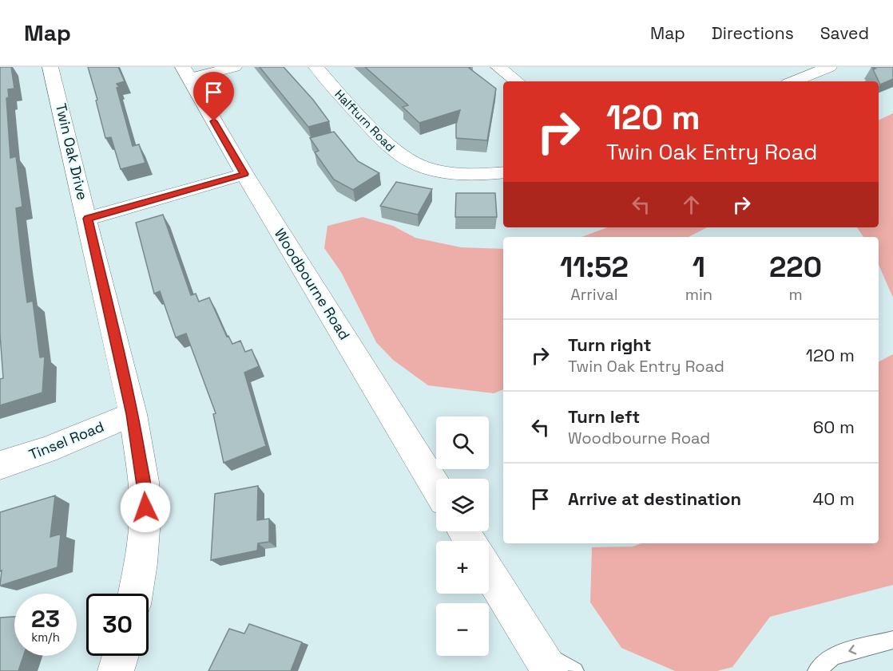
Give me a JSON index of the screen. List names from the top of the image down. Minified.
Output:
{"streets":{"street":["Halfturn Road","Twin Oak Drive","Woodbourne Road","Tinsel Road"]},"crossings":[["Twin Oak Drive","Tinsel Road"]],"page":{"header":"Map","nav":["Map","Directions","Saved"],"turn":["120 m","Twin Oak Entry Road"],"eta":["11:52","Arrival","1","min","220","m"],"list":[{"name":"Turn right","note":"Twin Oak Entry Road","value":"120 m"},{"name":"Turn left","note":"Woodbourne Road","value":"60 m"},{"name":"Arrive at destination","value":"40 m"}],"map_buttons":["+","−"],"speed":"23 km/h","limit":"30"}}
